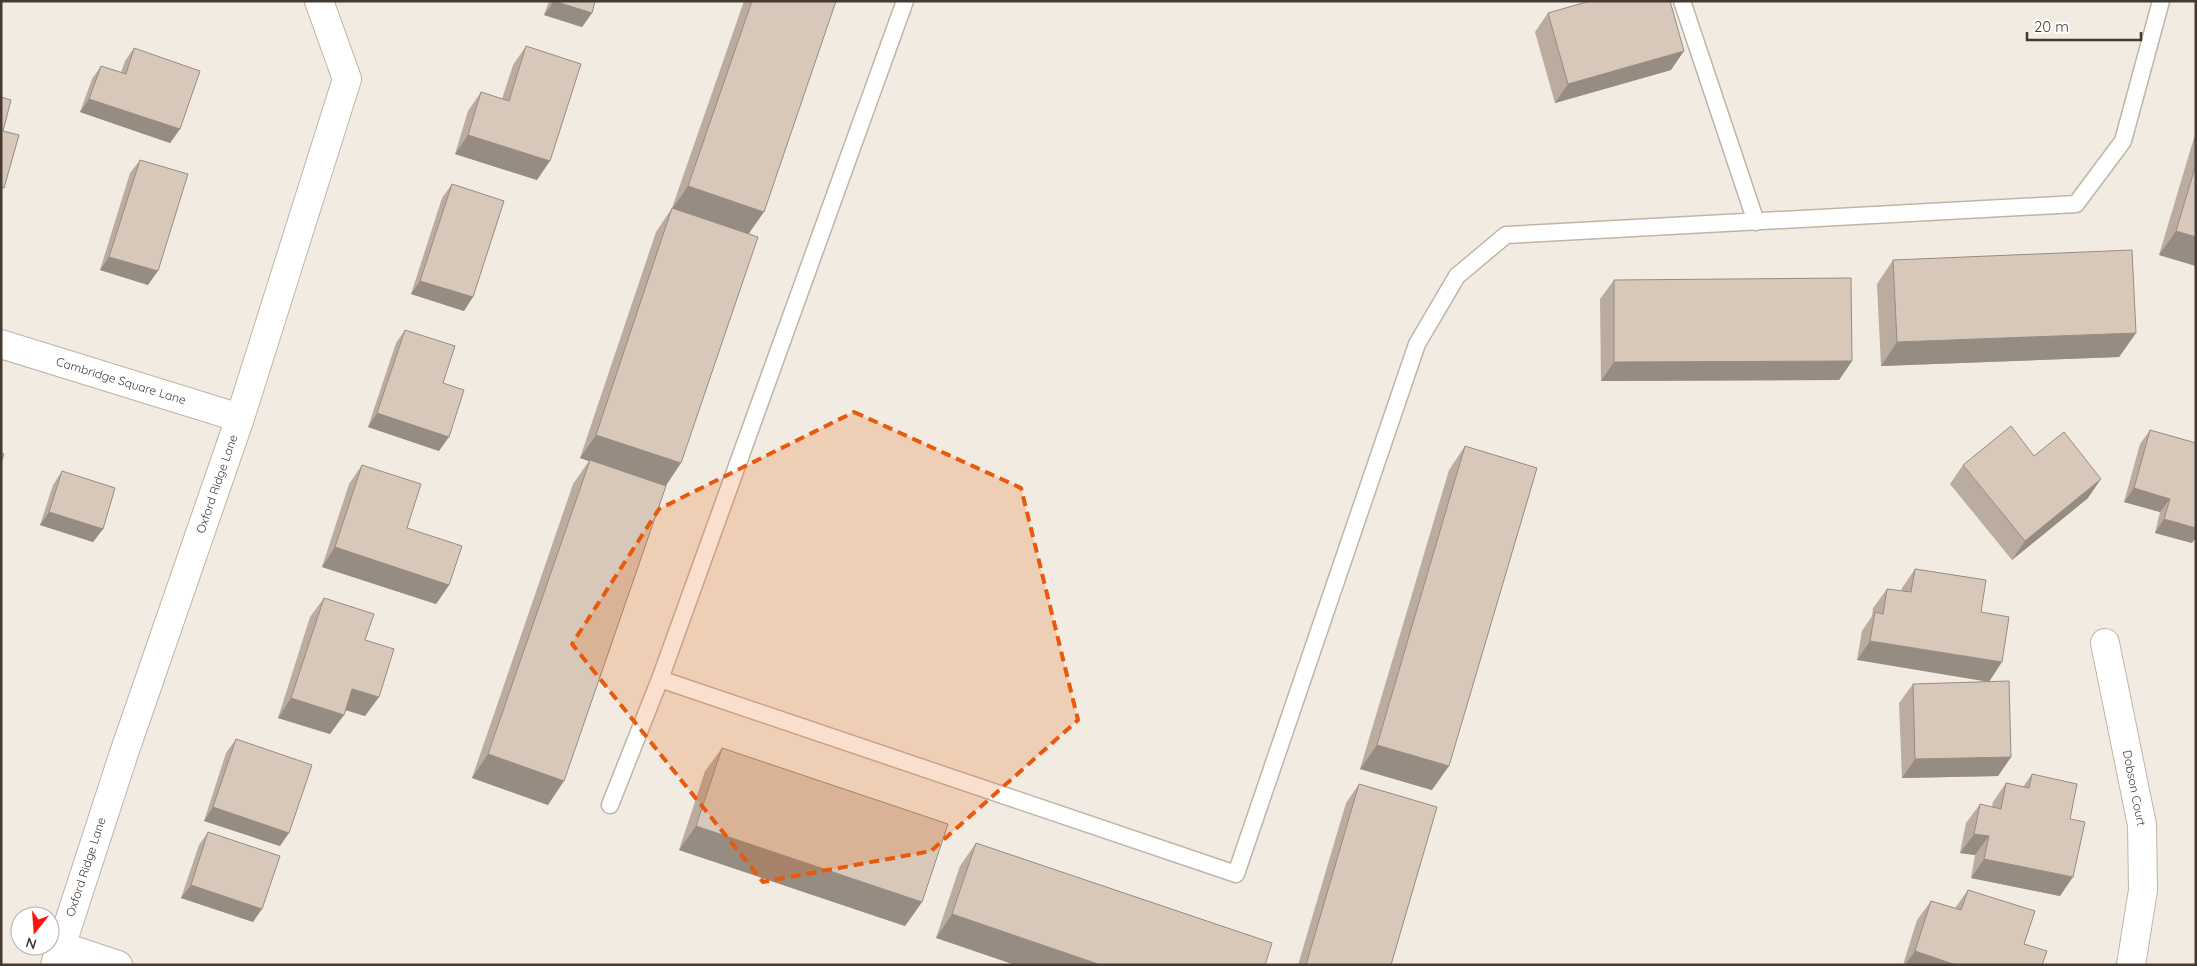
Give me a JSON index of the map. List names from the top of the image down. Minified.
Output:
{"streets":{"street":["Cambridge Square Lane","Oxford Ridge Lane","Dobson Court"]},"crossings":[["Cambridge Square Lane","Oxford Ridge Lane"]],"scale_bar":"20 m","north":"bottom"}
